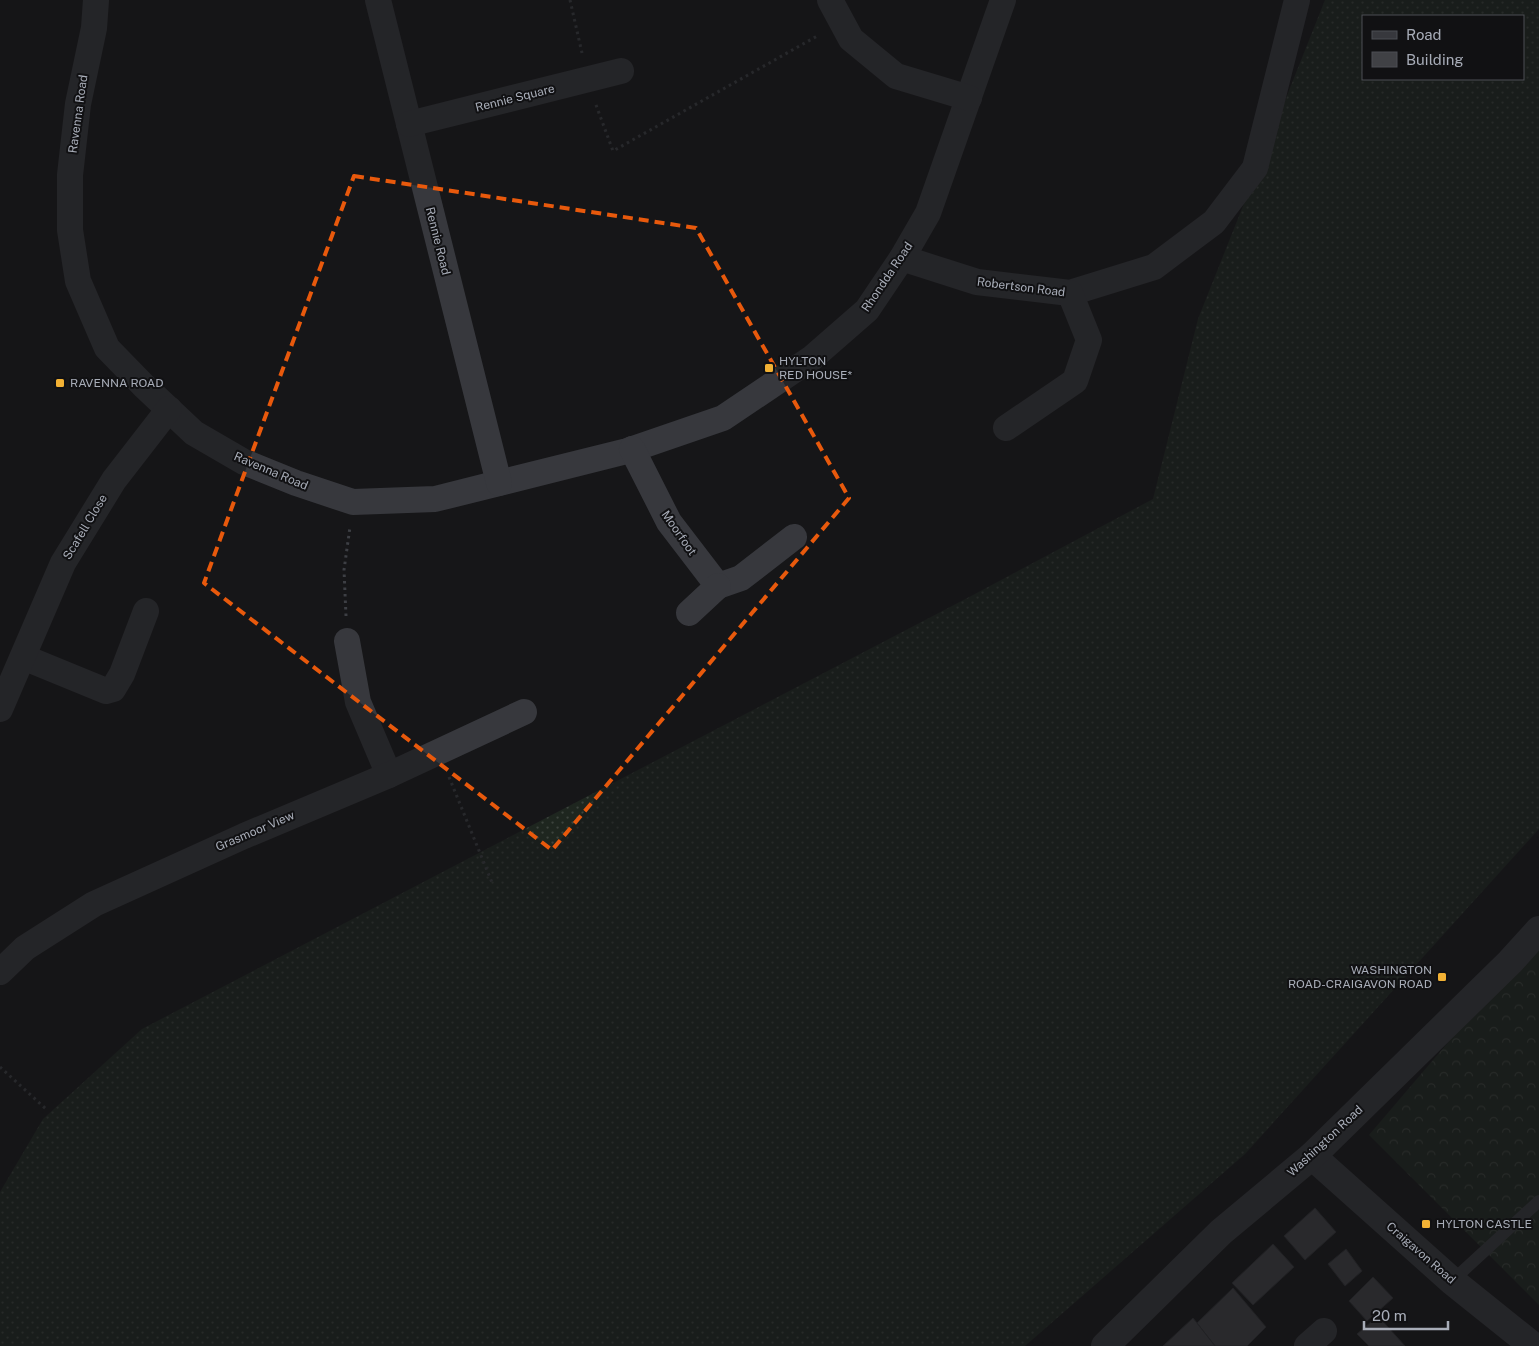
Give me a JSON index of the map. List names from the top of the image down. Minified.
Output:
{"streets":{"street":["Rennie Square","Ravenna Road","Rennie Road","Rhondda Road","Robertson Road","Scafell Close","Moorfoot","Grasmoor View","Washington Road","Craigavon Road"]},"crossings":[["Rennie Square","Rennie Road"],["Ravenna Road","Rennie Road"],["Ravenna Road","Rhondda Road"],["Ravenna Road","Scafell Close"],["Rennie Road","Rhondda Road"],["Rhondda Road","Robertson Road"],["Rhondda Road","Moorfoot"],["Washington Road","Craigavon Road"]],"places":{"transit":["HYLTON RED HOUSE*","RAVENNA ROAD","WASHINGTON ROAD-CRAIGAVON ROAD","HYLTON CASTLE"]},"legend":["Road","Building"],"scale_bar":"20 m"}
